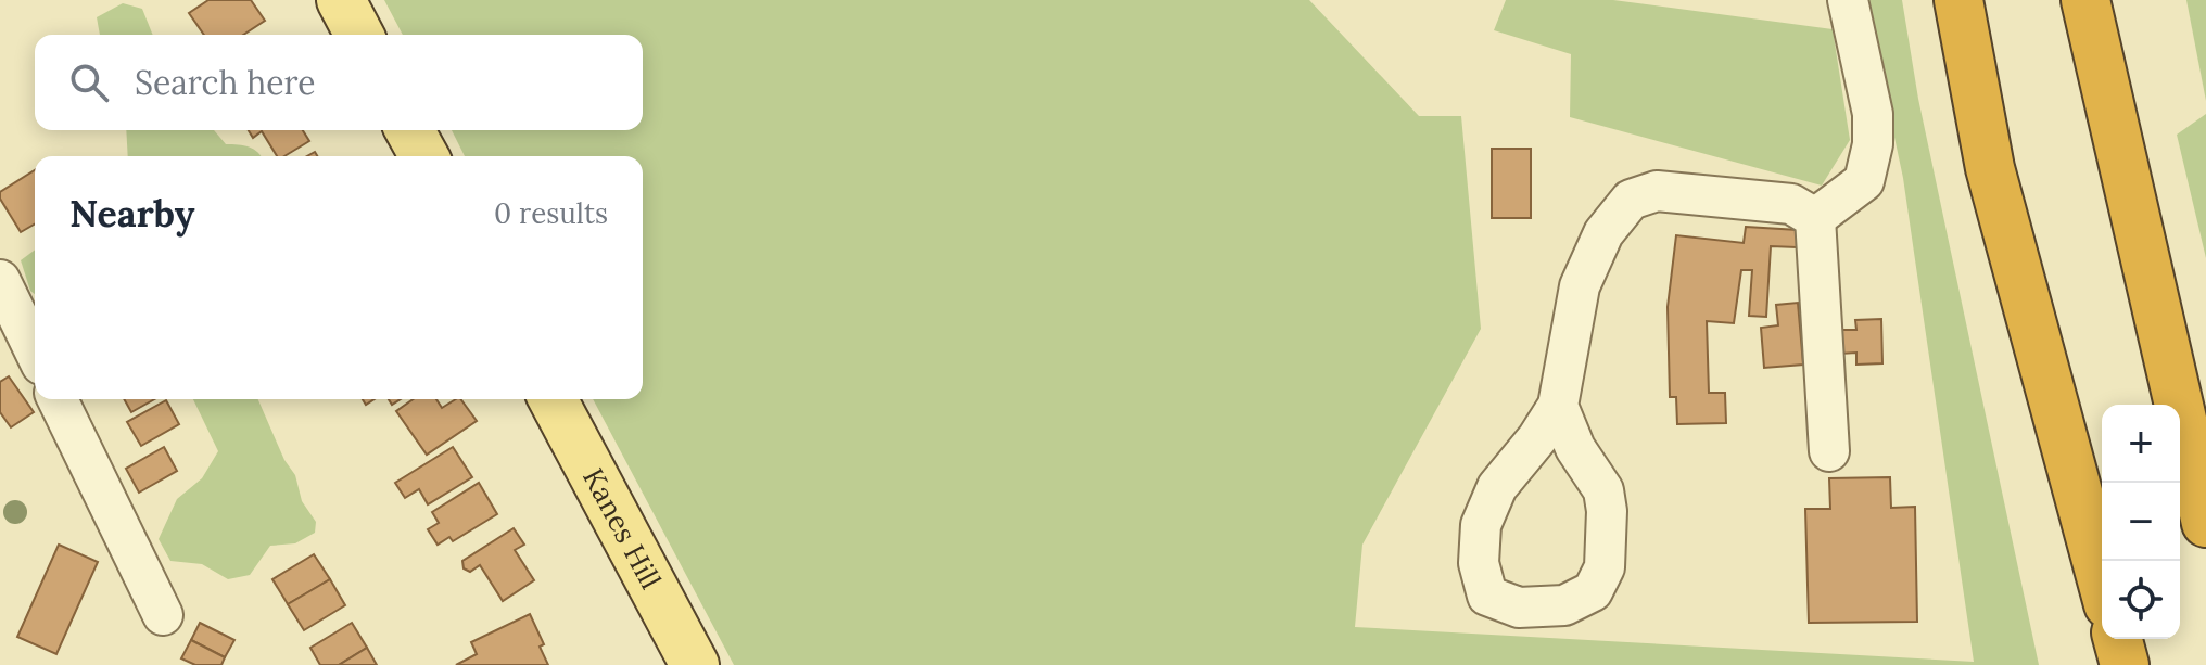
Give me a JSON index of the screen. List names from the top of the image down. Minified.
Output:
{"streets":{"main road":["Kanes Hill"]},"page":{"search":"Search here","heading":["Nearby","0 results"],"map_buttons":["+","−"]}}
